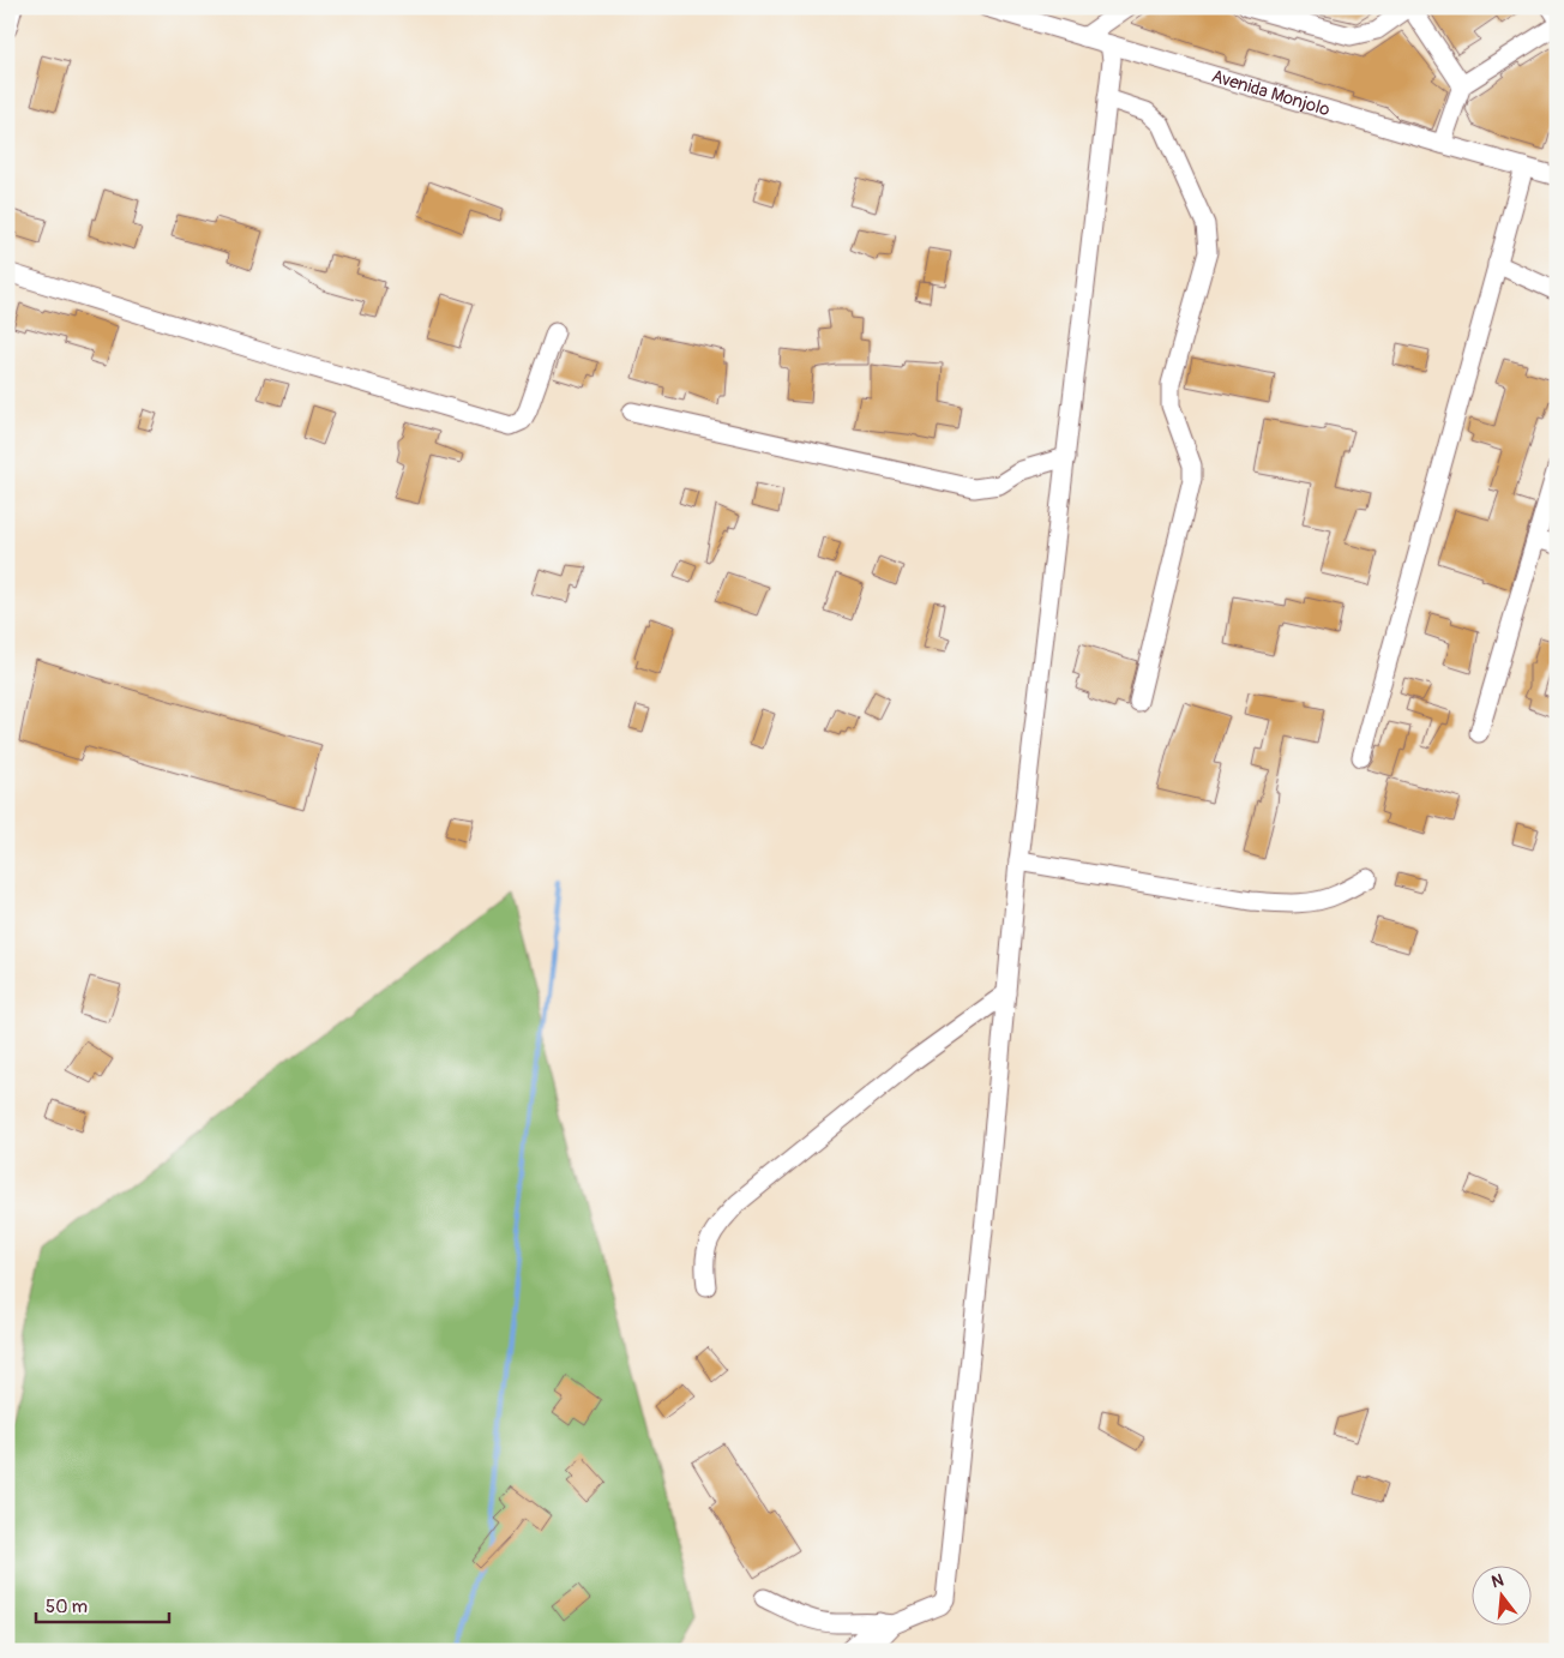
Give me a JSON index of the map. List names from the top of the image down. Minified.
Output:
{"streets":{"street":["Avenida Monjolo"]},"scale_bar":"50 m","north":"top"}
